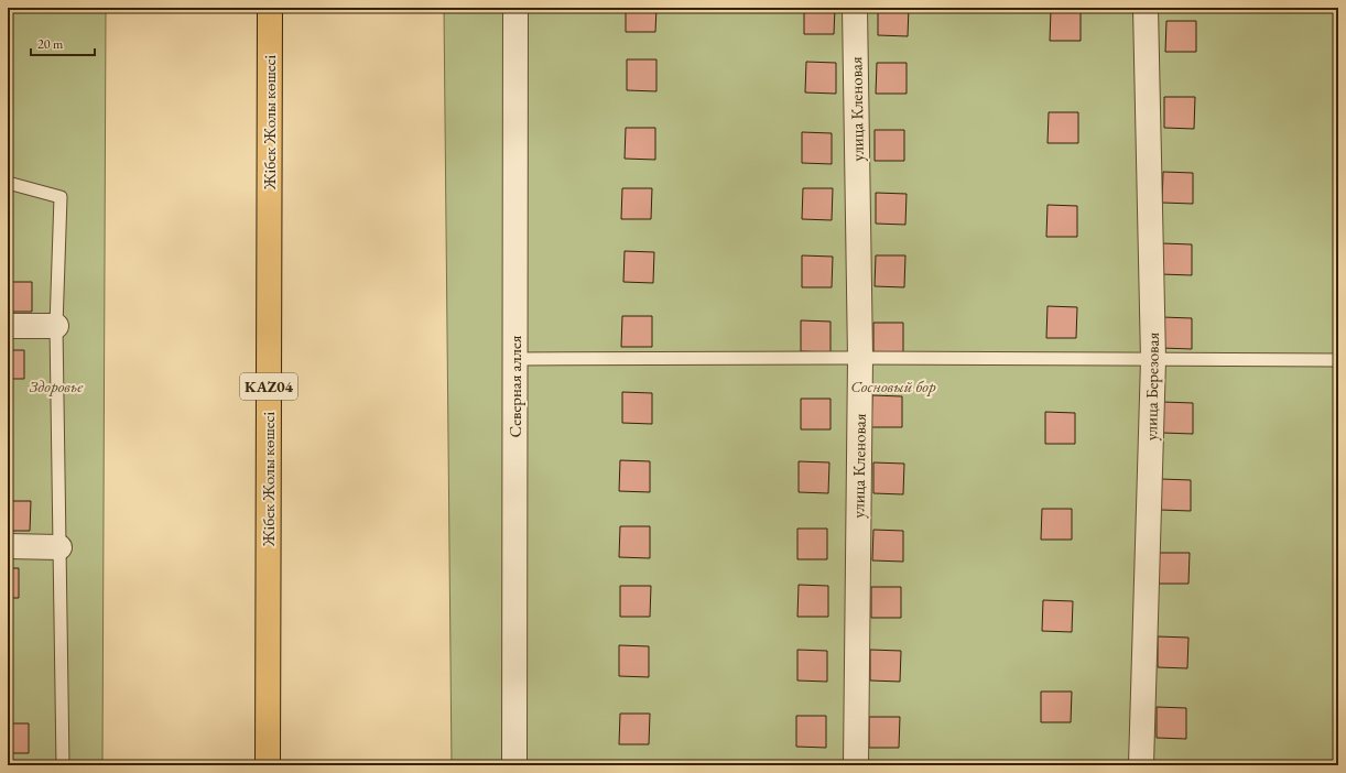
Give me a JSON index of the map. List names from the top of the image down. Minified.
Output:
{"streets":{"highway":["Жібек Жолы көшесі","KАZ04"],"street":["улица Кленовая","Северная аллея","улица Березовая"]},"parks":["Здоровье","Сосновый бор"],"scale_bar":"20 m"}
